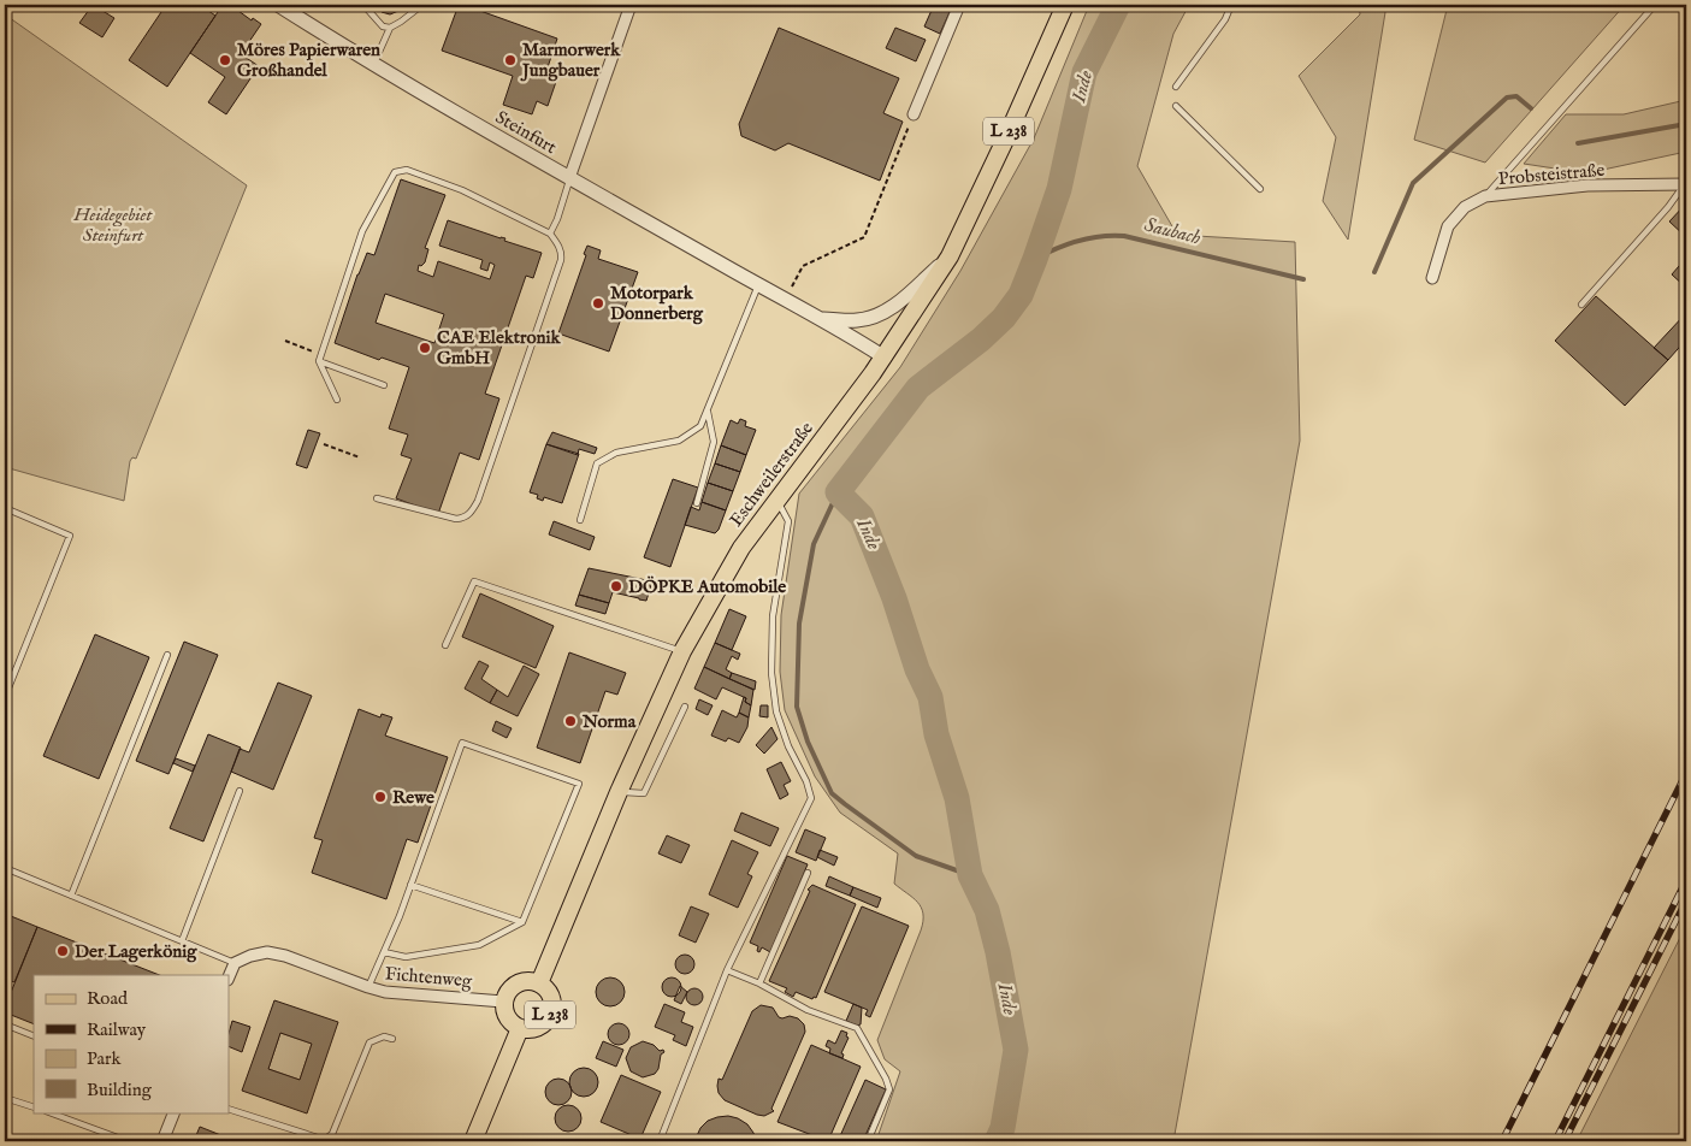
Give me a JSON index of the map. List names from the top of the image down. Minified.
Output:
{"streets":{"main road":["L 238","Eschweilerstraße"],"street":["Steinfurt","Probsteistraße","Fichtenweg"]},"crossings":[["L 238","Eschweilerstraße"],["L 238","Fichtenweg"],["Steinfurt","Eschweilerstraße"],["Eschweilerstraße","Fichtenweg"]],"water":["Inde","Saubach"],"parks":["Heidegebiet Steinfurt"],"places":["Möres Papierwaren Großhandel","Marmorwerk Jungbauer","Motorpark Donnerberg","CAE Elektronik GmbH","DÖPKE Automobile","Norma","Rewe","Der Lagerkönig"],"legend":["Road","Railway","Park","Building"]}
